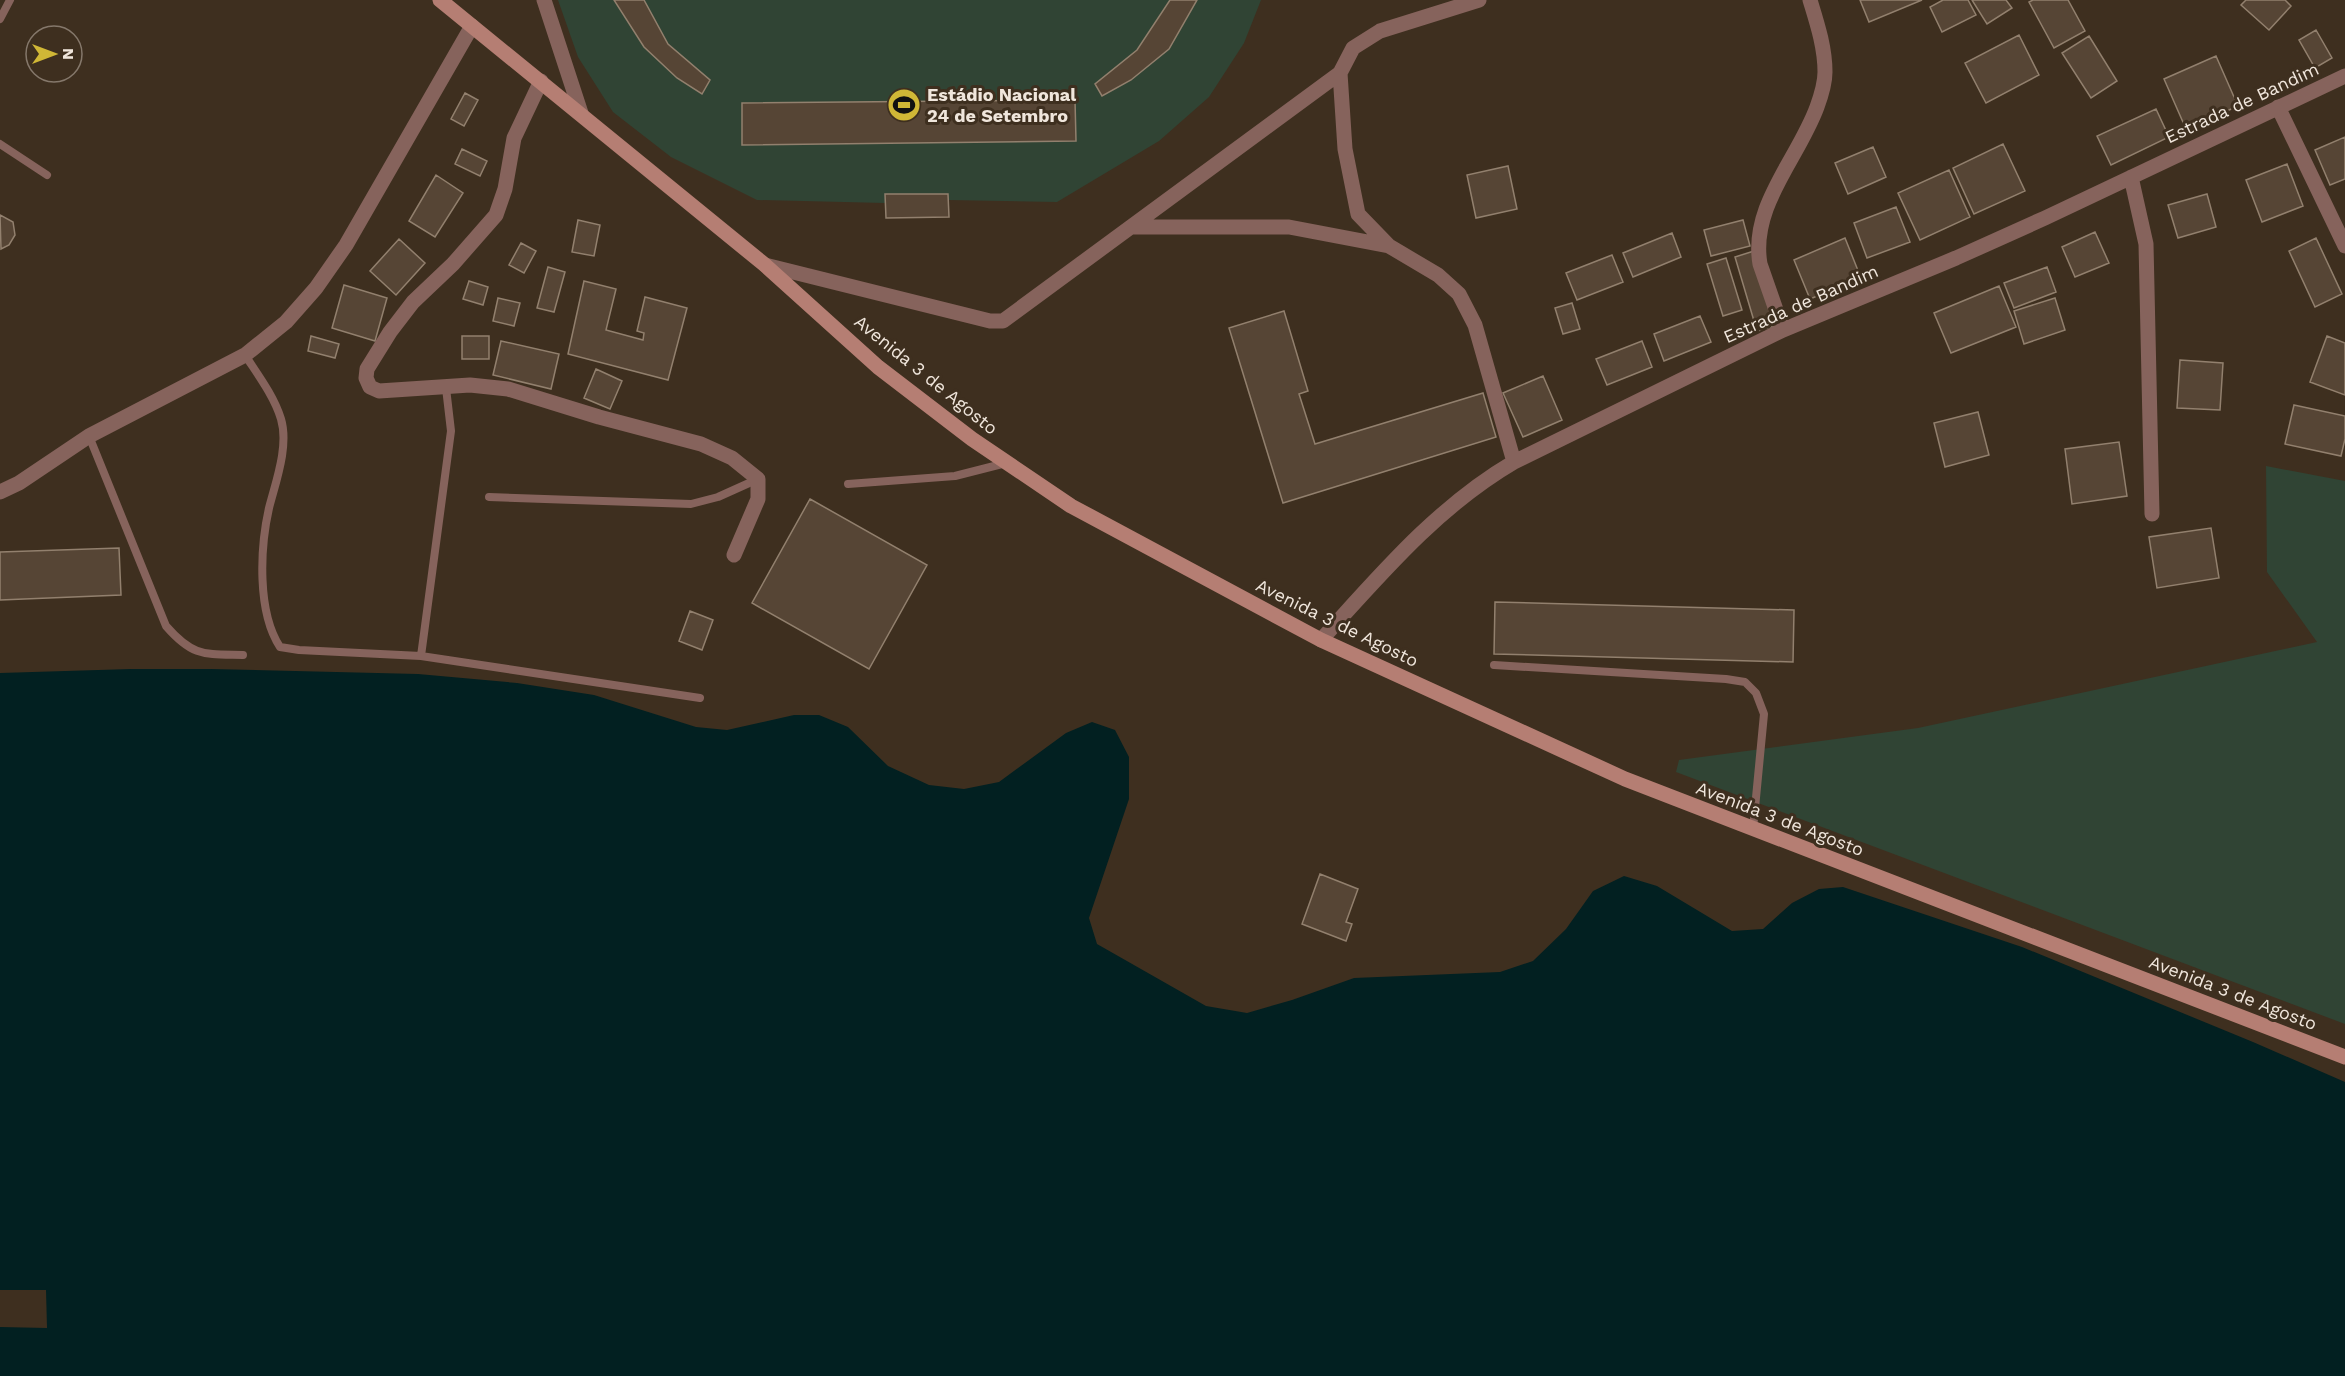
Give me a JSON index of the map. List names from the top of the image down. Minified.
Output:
{"streets":{"street":["Estrada de Bandim","Avenida 3 de Agosto"]},"crossings":[["Estrada de Bandim","Avenida 3 de Agosto"]],"places":{"sports":["Estádio Nacional 24 de Setembro"]},"north":"right"}
